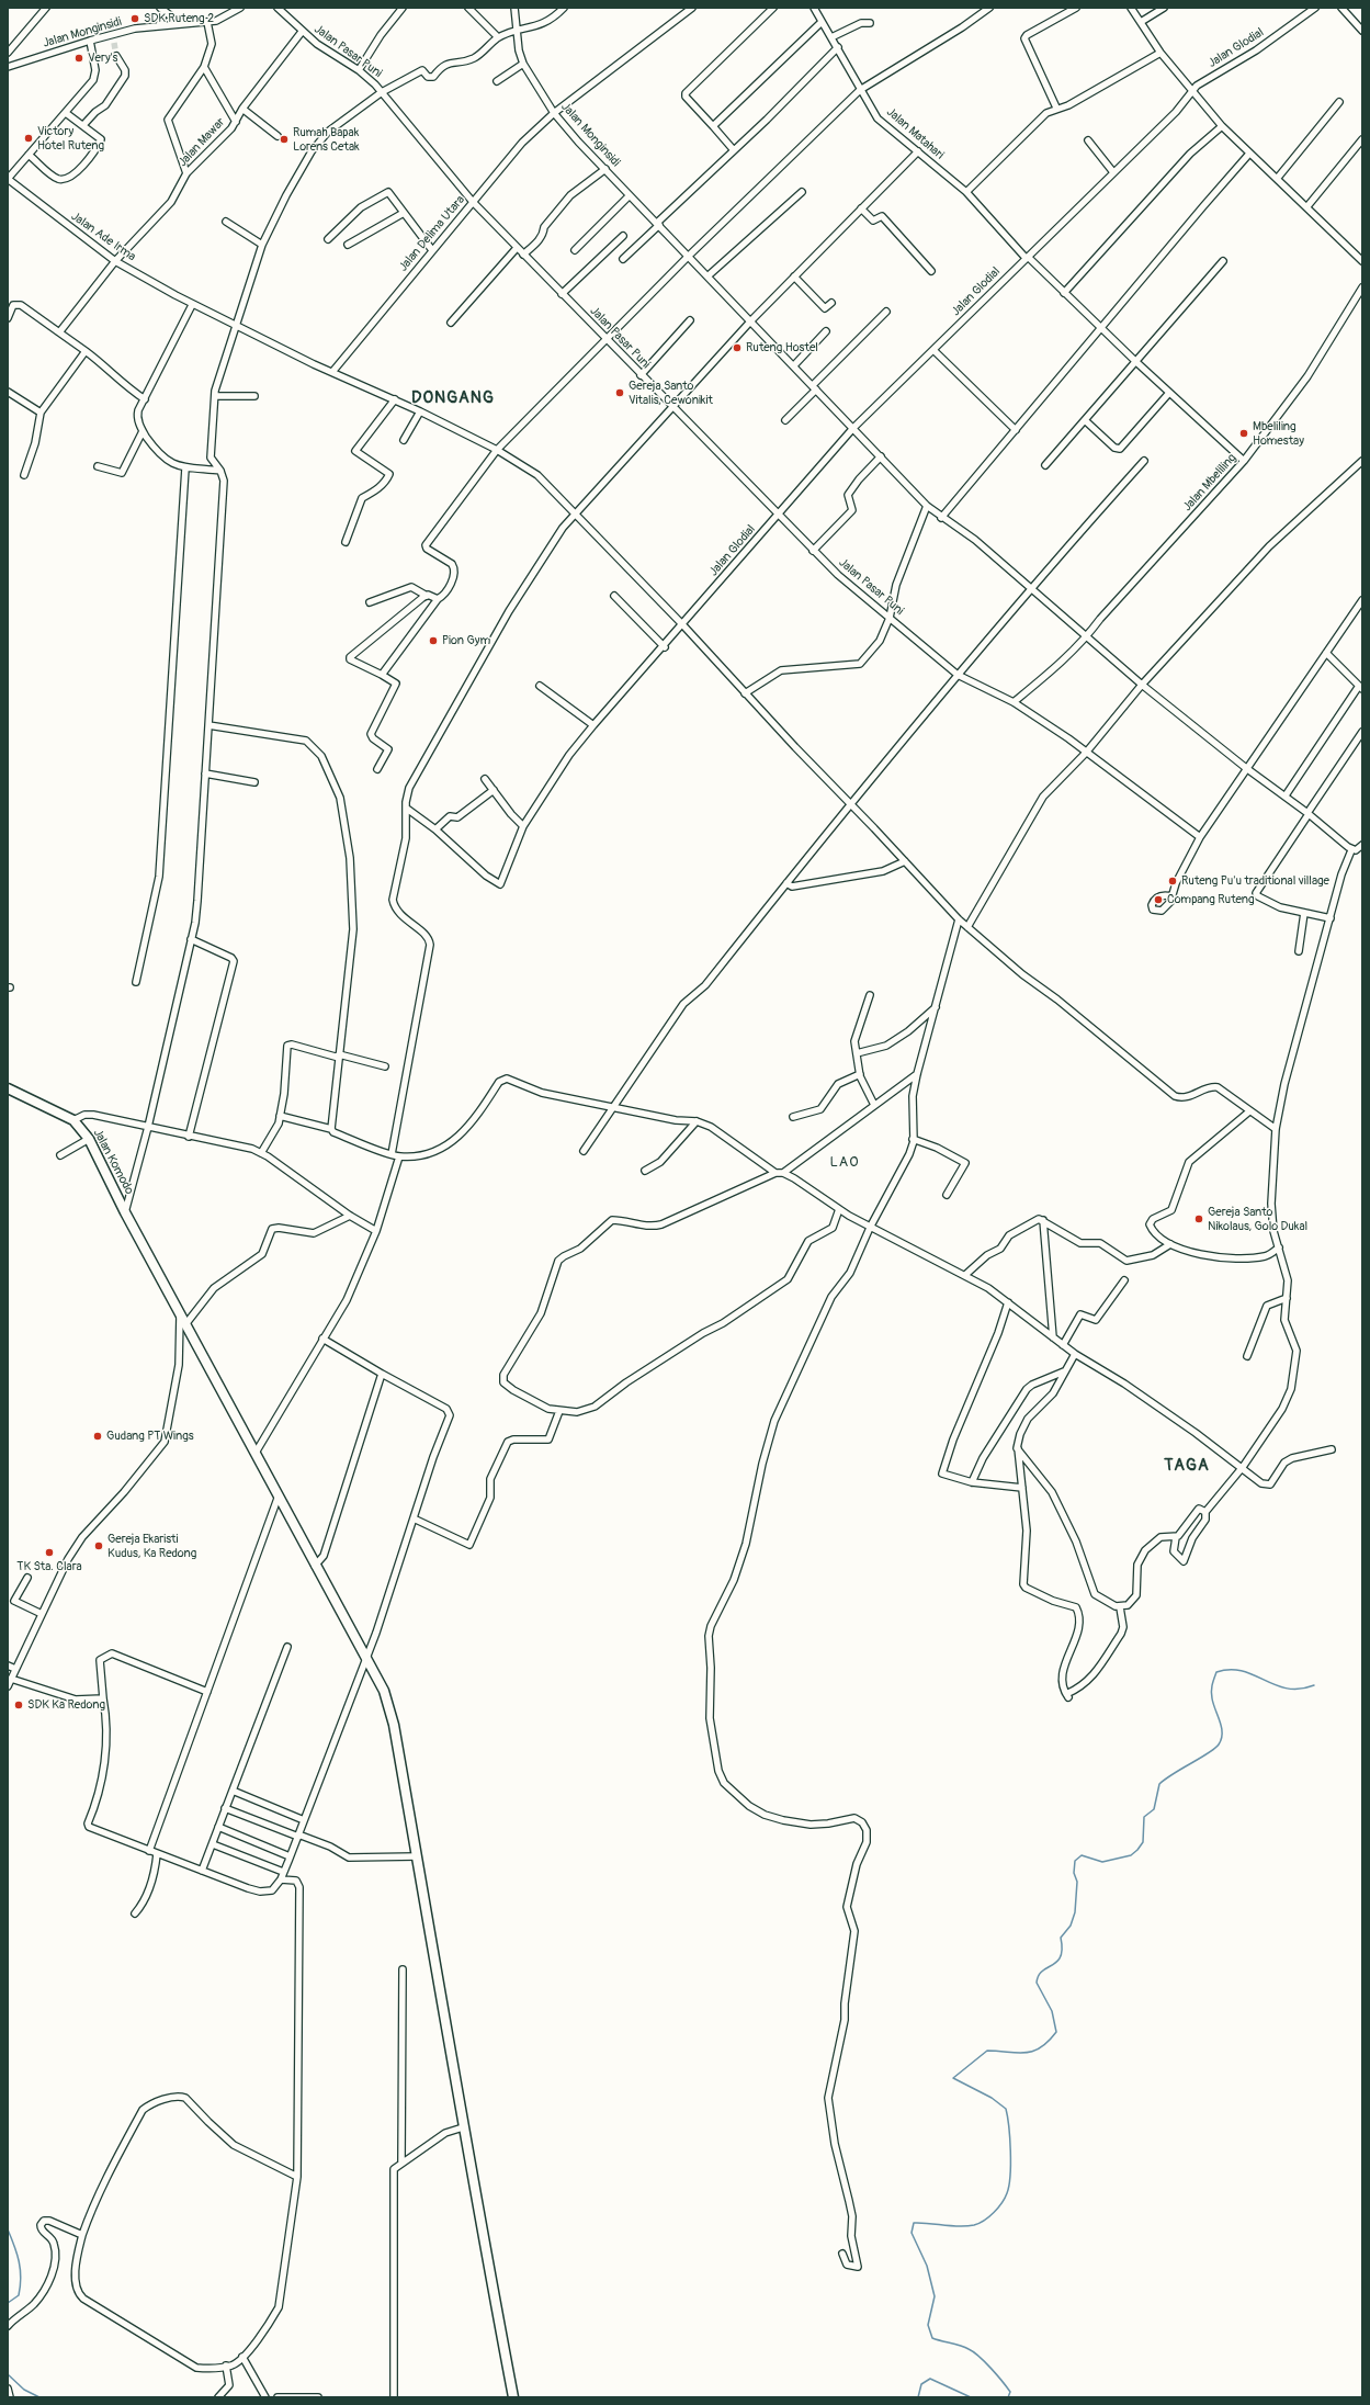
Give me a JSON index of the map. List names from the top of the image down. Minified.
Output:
{"streets":{"highway":["Jalan Komodo"],"street":["Jalan Monginsidi","Jalan Glodial","Jalan Pasar Puni","Jalan Matahari","Jalan Mawar","Jalan Delima Utara","Jalan Ade Irma","Jalan Mbeliling"]},"crossings":[["Jalan Monginsidi","Jalan Glodial"],["Jalan Monginsidi","Jalan Delima Utara"],["Jalan Monginsidi","Jalan Mbeliling"],["Jalan Glodial","Jalan Pasar Puni"],["Jalan Glodial","Jalan Matahari"],["Jalan Glodial","Jalan Ade Irma"],["Jalan Pasar Puni","Jalan Mawar"],["Jalan Pasar Puni","Jalan Delima Utara"],["Jalan Pasar Puni","Jalan Mbeliling"],["Jalan Matahari","Jalan Mbeliling"],["Jalan Mawar","Jalan Ade Irma"],["Jalan Delima Utara","Jalan Ade Irma"]],"districts":["DONGANG","LAO","TAGA"],"places":["SDK Ruteng 2","Very's","Victory Hotel Ruteng","Rumah Bapak Lorens Cetak","Ruteng Hostel","Gereja Santo Vitalis, Cewonikit","Mbeliling Homestay","Pion Gym","Ruteng Pu'u traditional village","Compang Ruteng","Gereja Santo Nikolaus, Golo Dukal","Gudang PT Wings","Gereja Ekaristi Kudus, Ka Redong","TK Sta. Clara","SDK Ka Redong"]}
